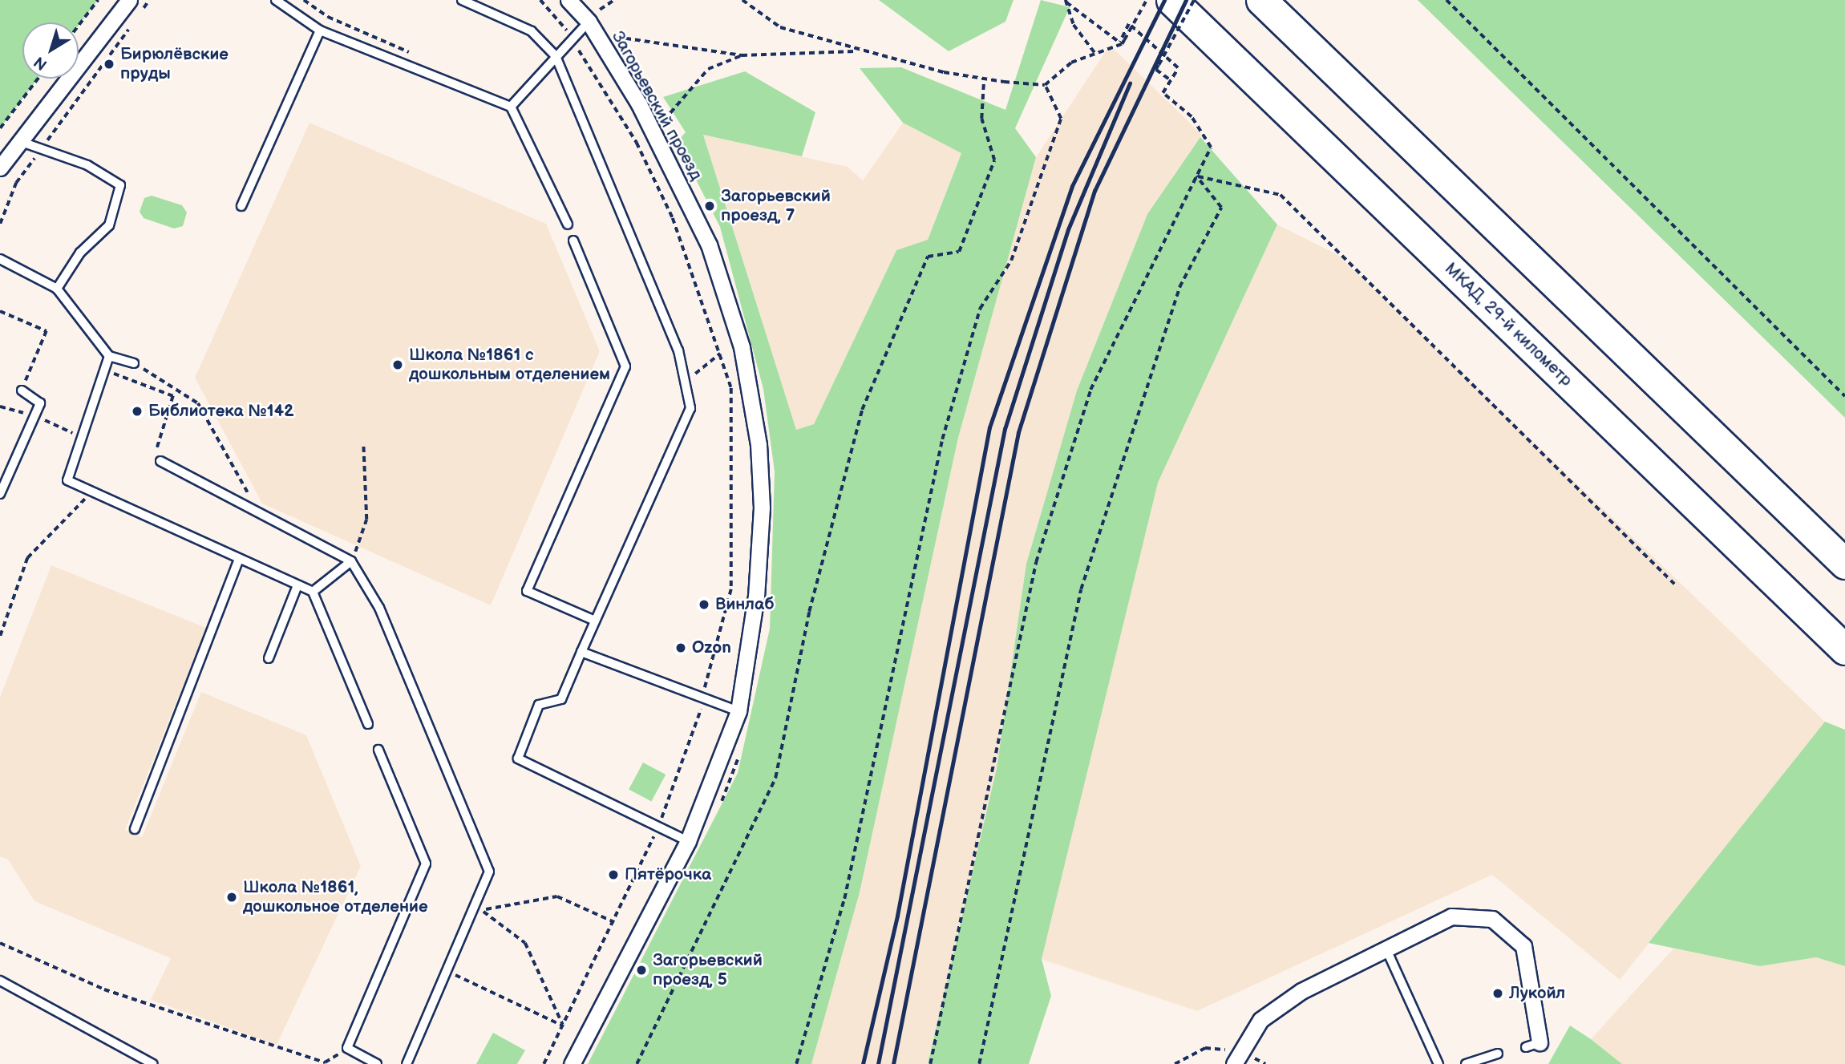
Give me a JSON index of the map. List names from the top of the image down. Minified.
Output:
{"streets":{"highway":["МКАД, 29-й километр"],"street":["Загорьевский проезд"]},"places":["Бирюлёвские пруды","Загорьевский проезд, 7","Школа №1861 с дошкольным отделением","Библиотека №142","Винлаб","Ozon","Пятёрочка","Школа №1861, дошкольное отделение","Загорьевский проезд, 5","Лукойл"],"north":"bottom left"}
